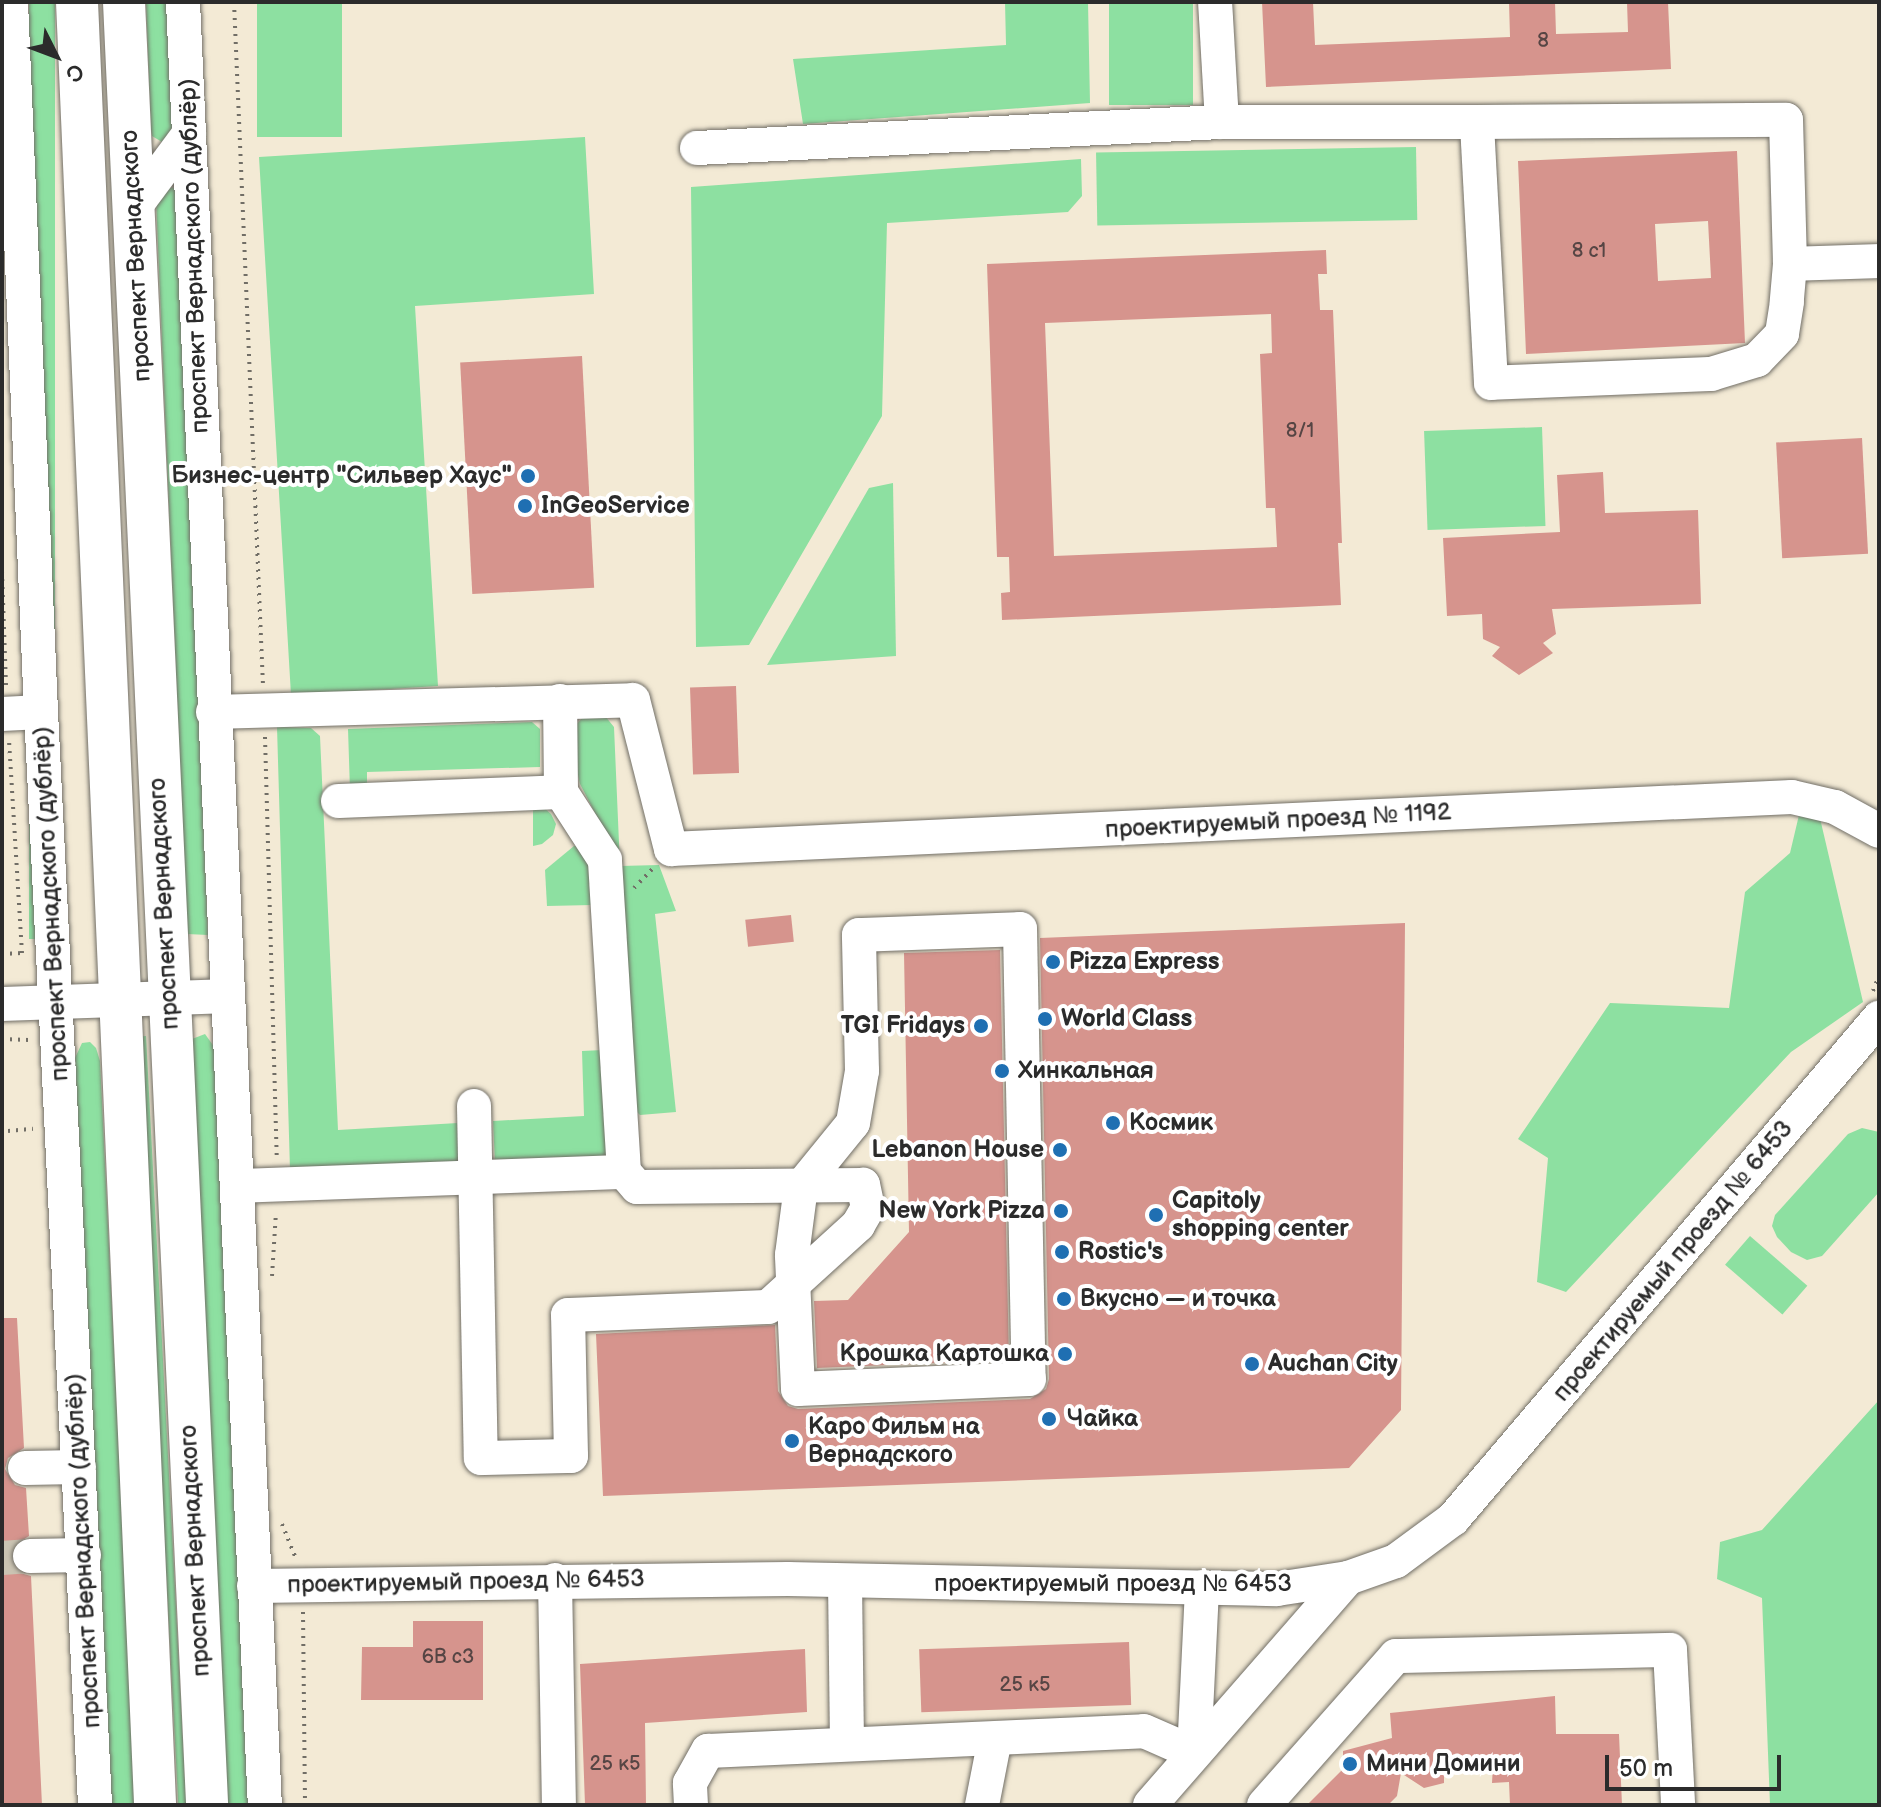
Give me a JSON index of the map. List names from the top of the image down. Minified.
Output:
{"streets":{"main road":["проспект Вернадского"],"street":["проспект Вернадского (дублёр)","проектируемый проезд № 1192","проектируемый проезд № 6453"]},"crossings":[["проспект Вернадского (дублёр)","проектируемый проезд № 6453"]],"places":["Бизнес-центр \"Сильвер Хаус\"","InGeoService","Pizza Express","World Class","TGI Fridays","Хинкальная","Космик","Lebanon House","New York Pizza","Capitoly shopping center","Rostic's","Вкусно — и точка","Крошка Картошка","Auchan City","Чайка","Каро Фильм на Вернадского","Мини Домини"],"house_numbers":["8","8 с1","8/1","6В с3","25 к5","25 к5"],"scale_bar":"50 m","north":"bottom right"}
